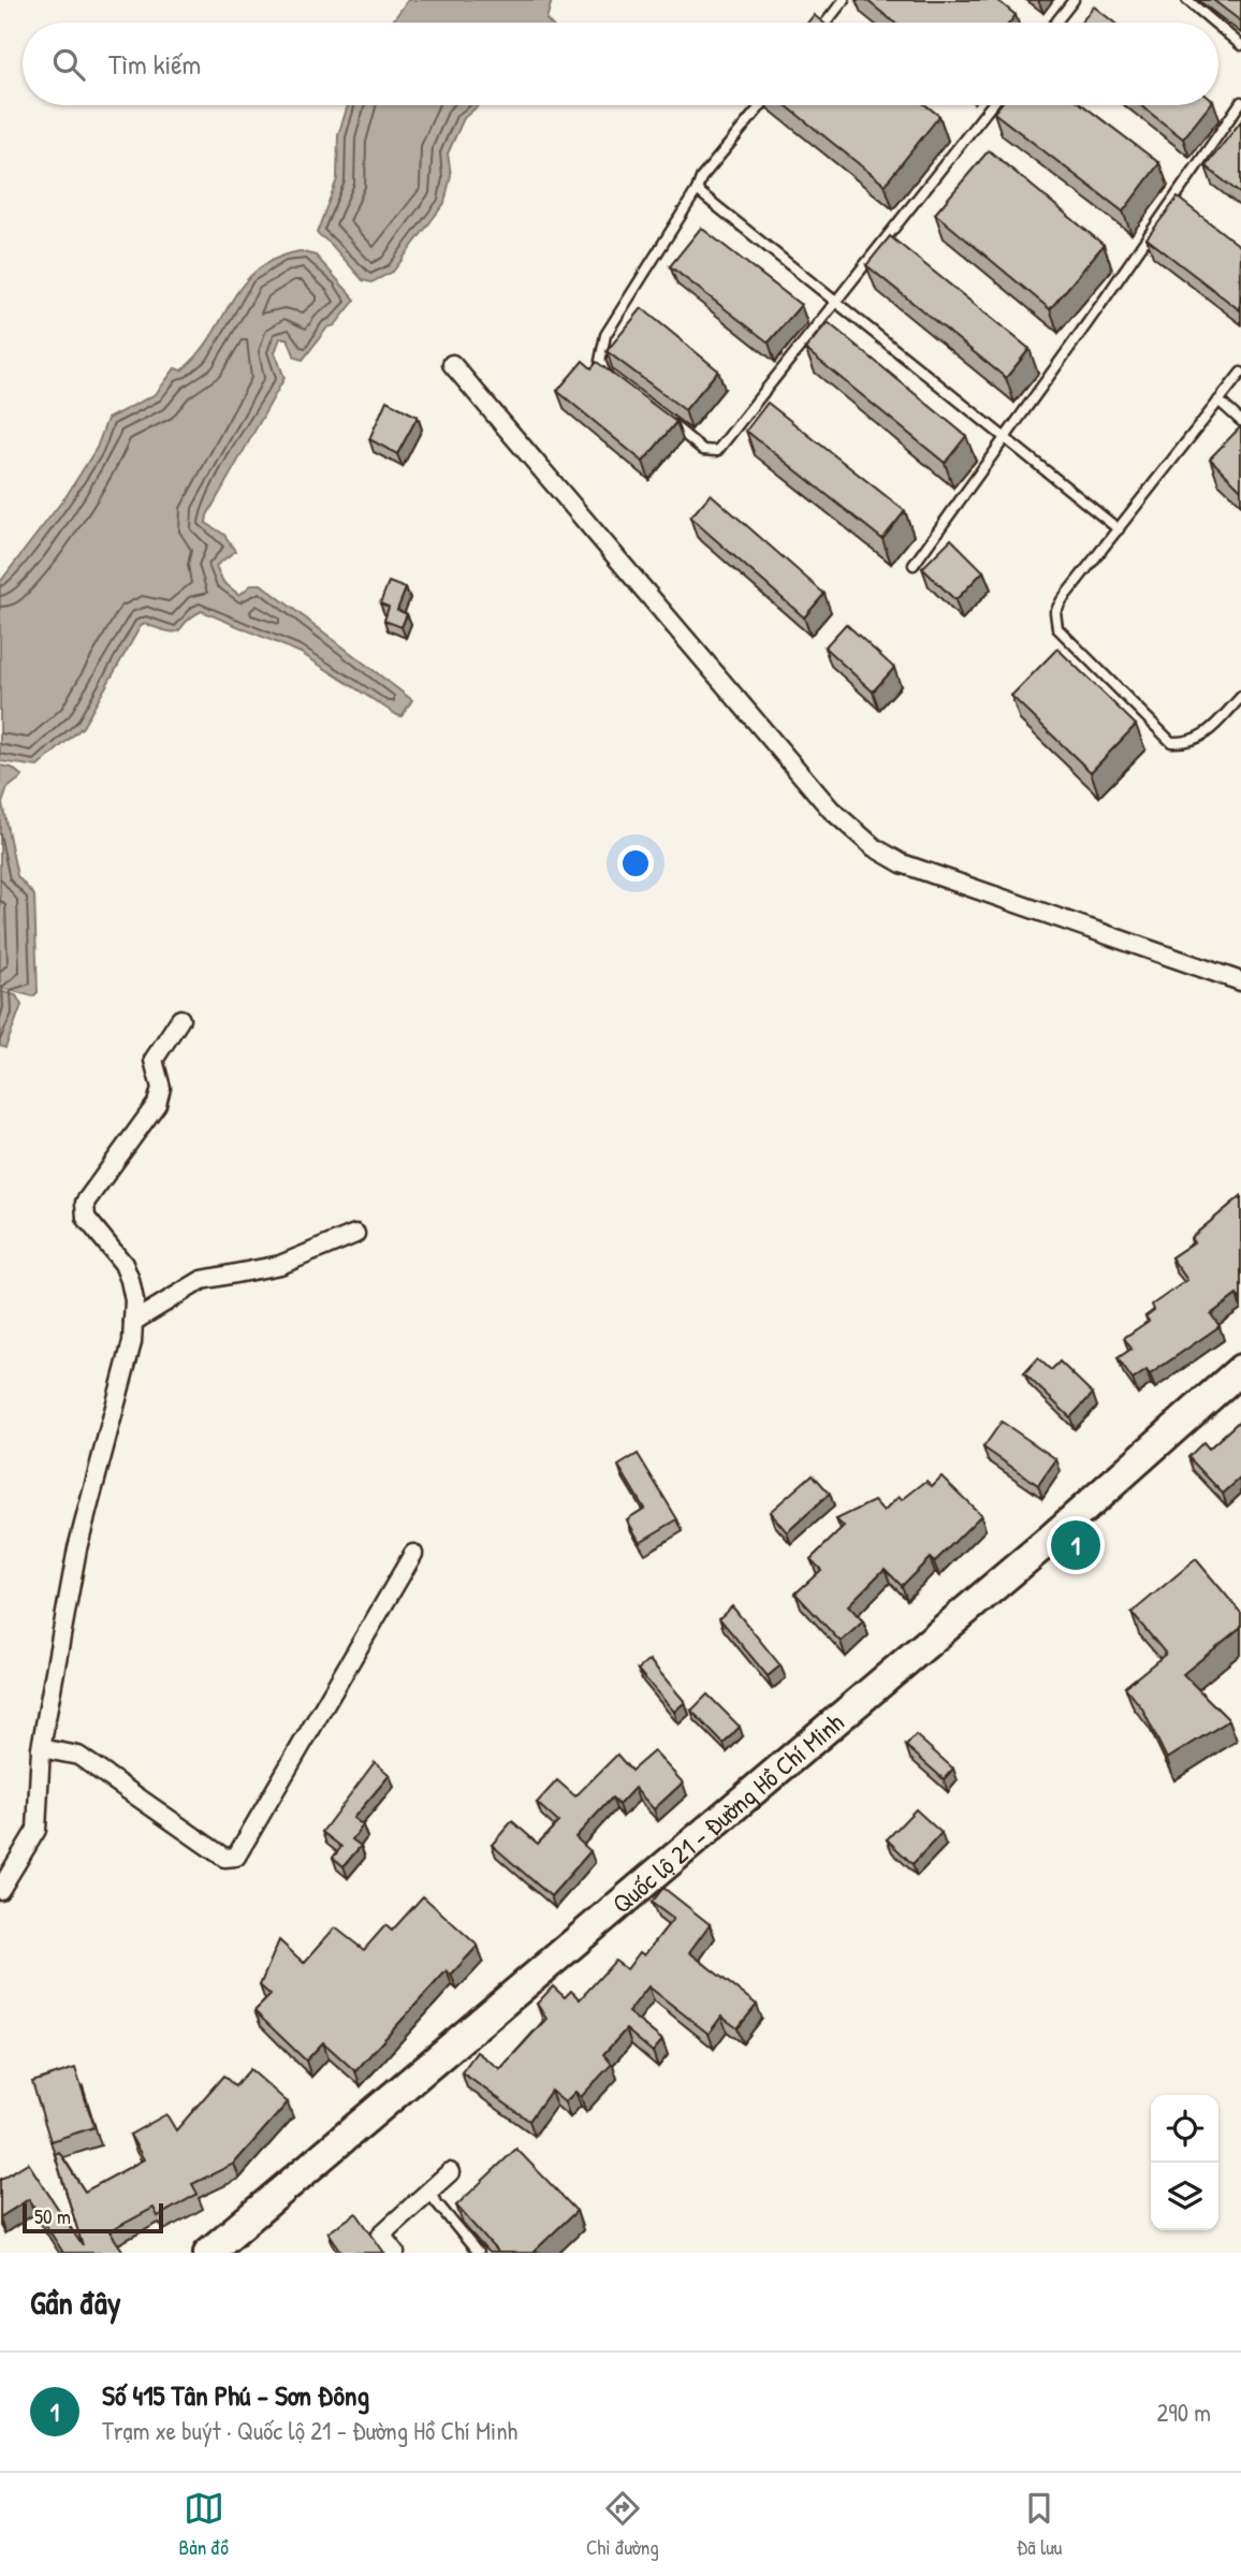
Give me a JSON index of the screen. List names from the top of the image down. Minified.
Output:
{"streets":{"highway":["Quốc lộ 21 - Đường Hồ Chí Minh"]},"scale_bar":"50 m","page":{"search":"Tìm kiếm","pins":"1","scale":"50 m","heading":"Gần đây","list":[{"mark":"1","name":"Số 415 Tân Phú - Sơn Đông","note":"Trạm xe buýt · Quốc lộ 21 - Đường Hồ Chí Minh","value":"290 m"}],"nav":["Bản đồ","Chỉ đường","Đã lưu"]}}
